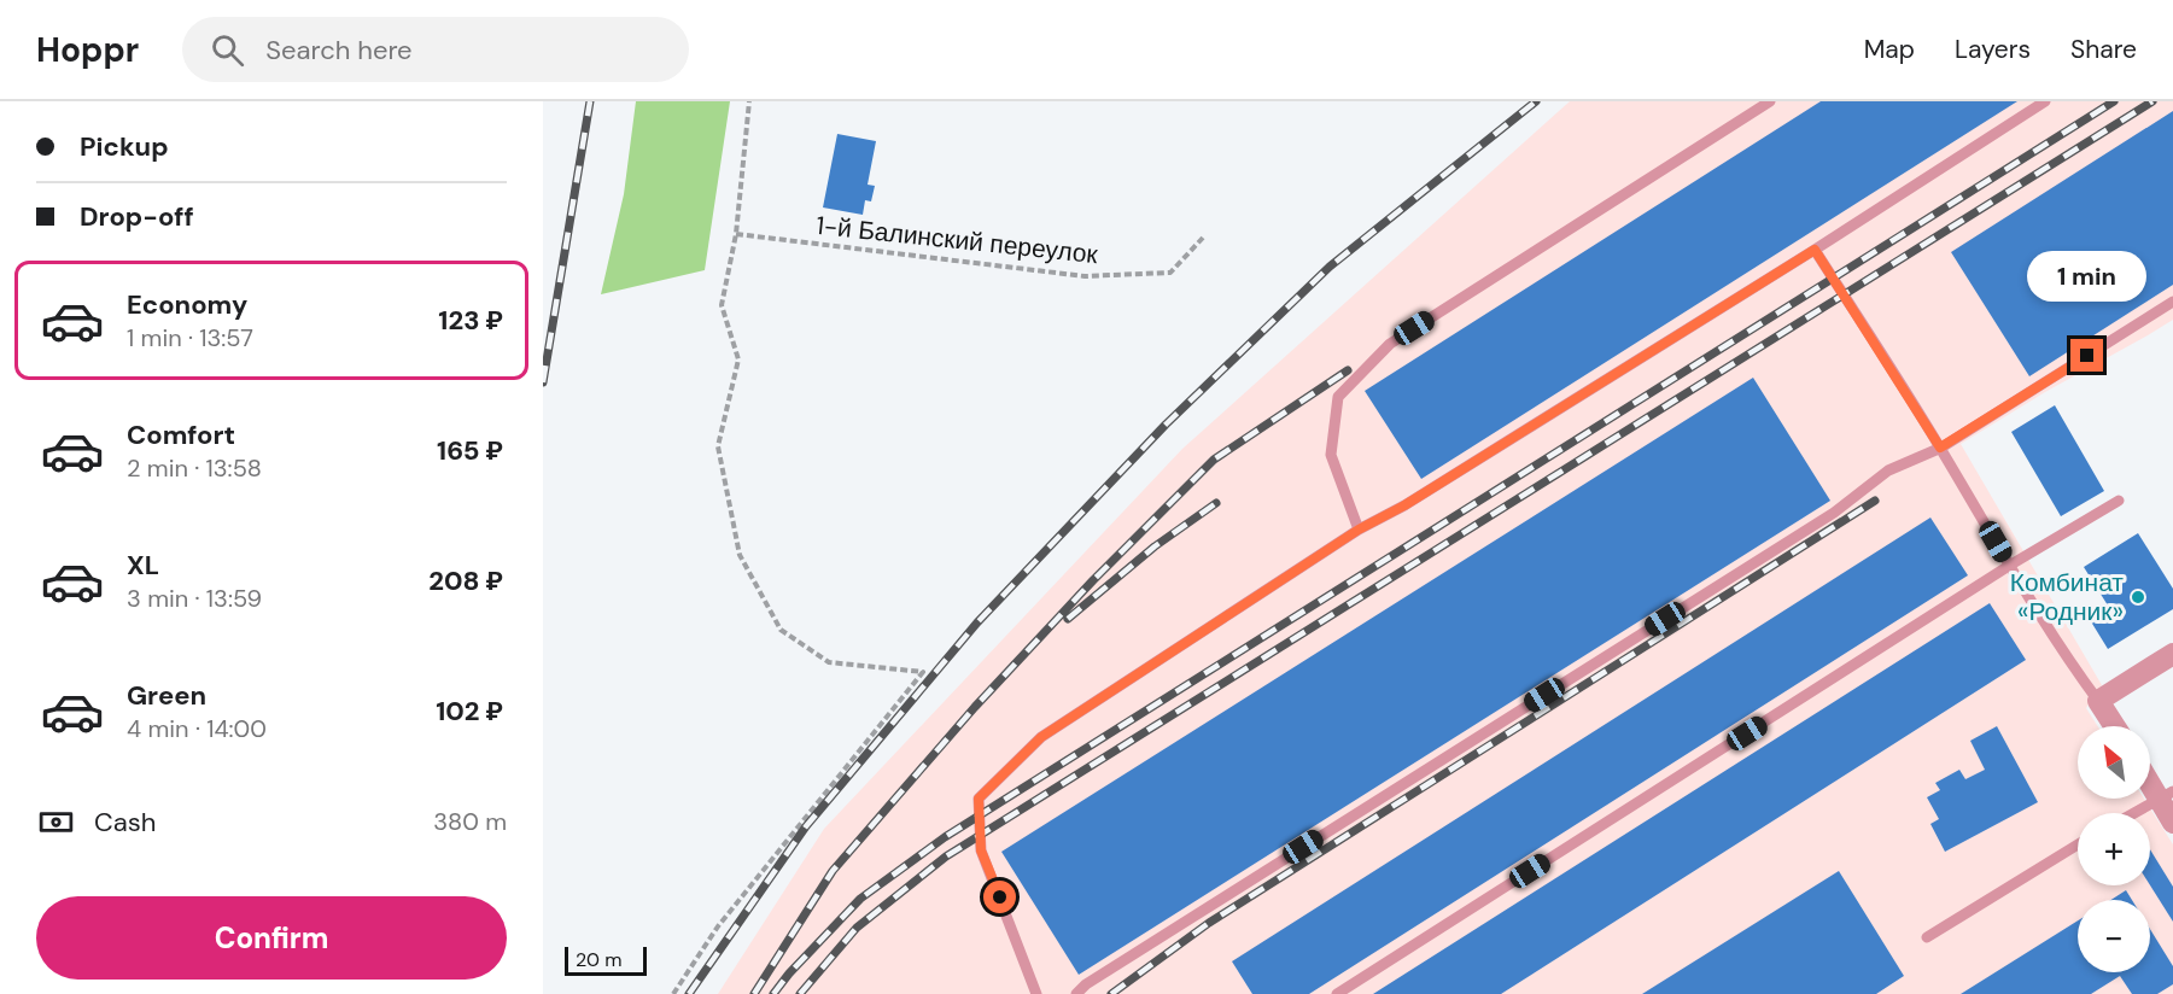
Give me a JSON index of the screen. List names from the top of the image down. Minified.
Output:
{"streets":{"path":["1-й Балинский переулок"]},"places":["Комбинат «Родник»"],"scale_bar":"20 m","north":"top left","page":{"header":"Hoppr","search":"Search here","nav":["Map","Layers","Share"],"banner":["Pickup","Drop-off"],"bubble":"1 min","list":[{"name":"Economy","note":"1 min · 13:57","value":"123 ₽"},{"name":"Comfort","note":"2 min · 13:58","value":"165 ₽"},{"name":"XL","note":"3 min · 13:59","value":"208 ₽"},{"name":"Green","note":"4 min · 14:00","value":"102 ₽"}],"map_buttons":["+","−"],"pay":["Cash","380 m"],"buttons":"Confirm","scale":"20 m"}}
